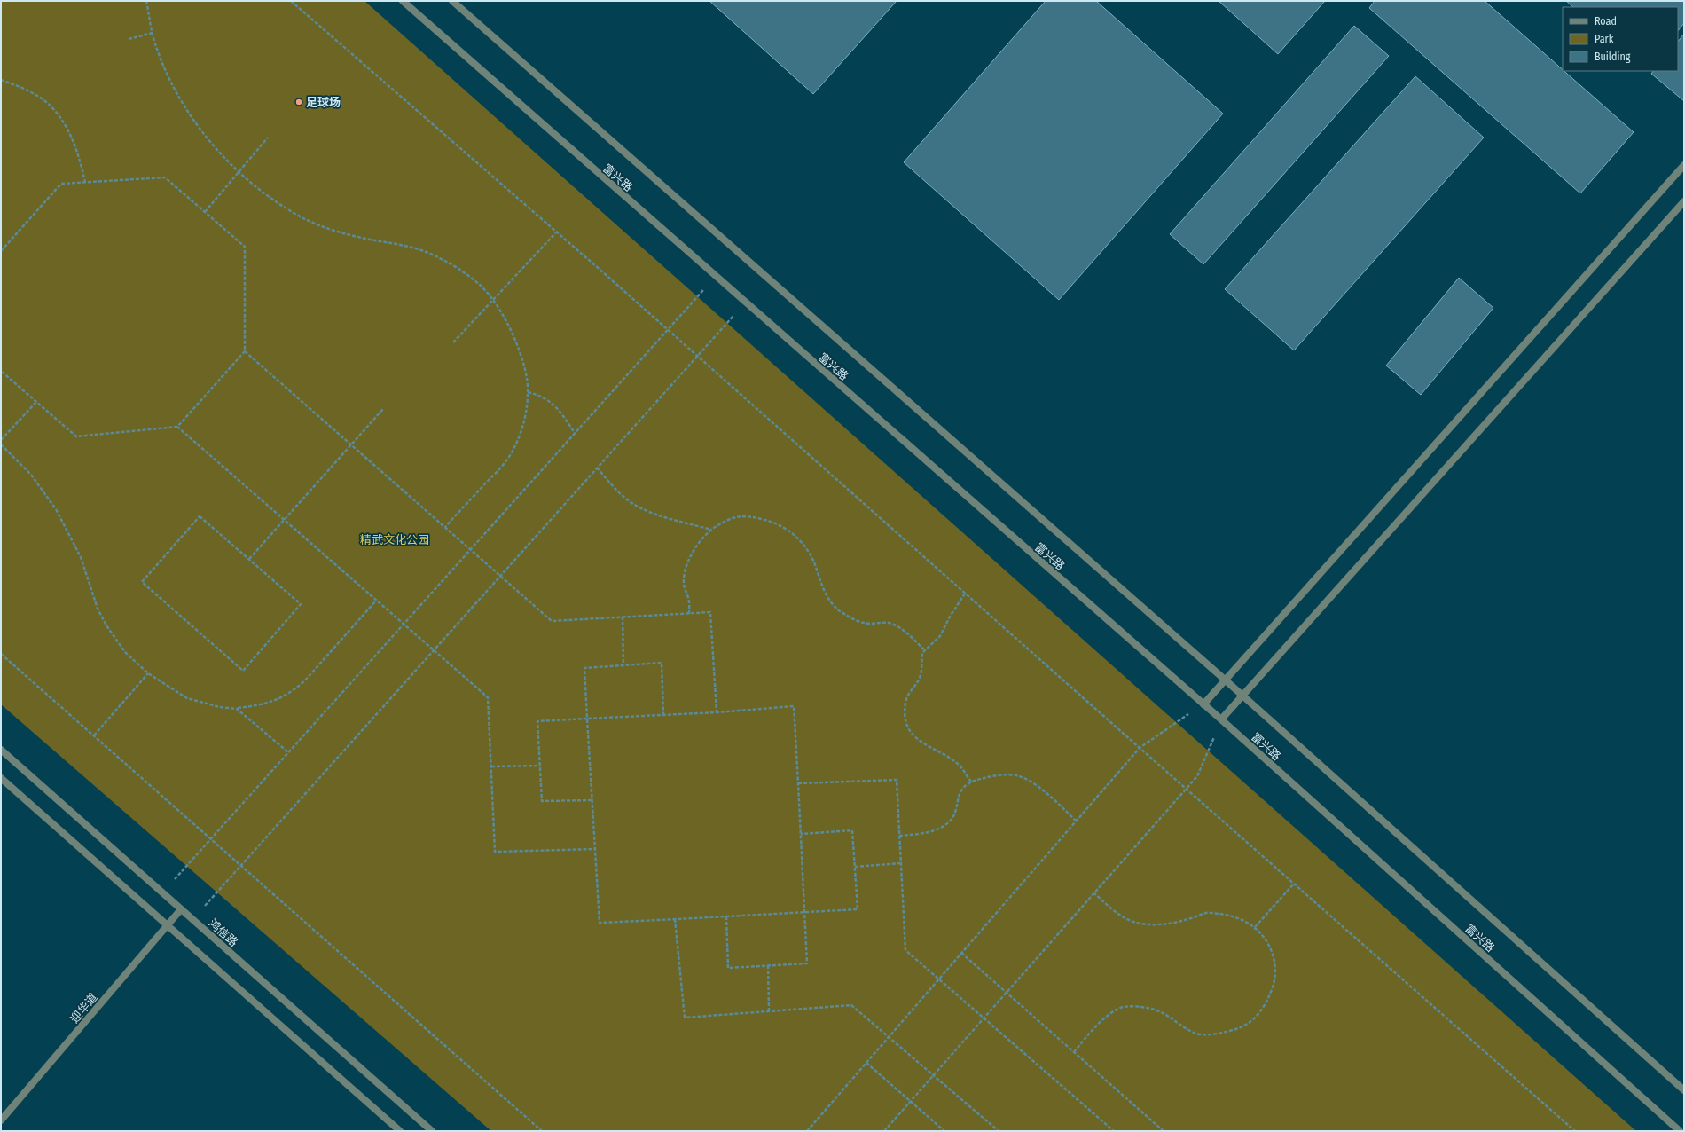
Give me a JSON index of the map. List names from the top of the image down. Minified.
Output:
{"streets":{"street":["富兴路","鸿信路","迎华道"]},"crossings":[["鸿信路","迎华道"]],"parks":["精武文化公园"],"places":["足球场"],"legend":["Road","Park","Building"]}
